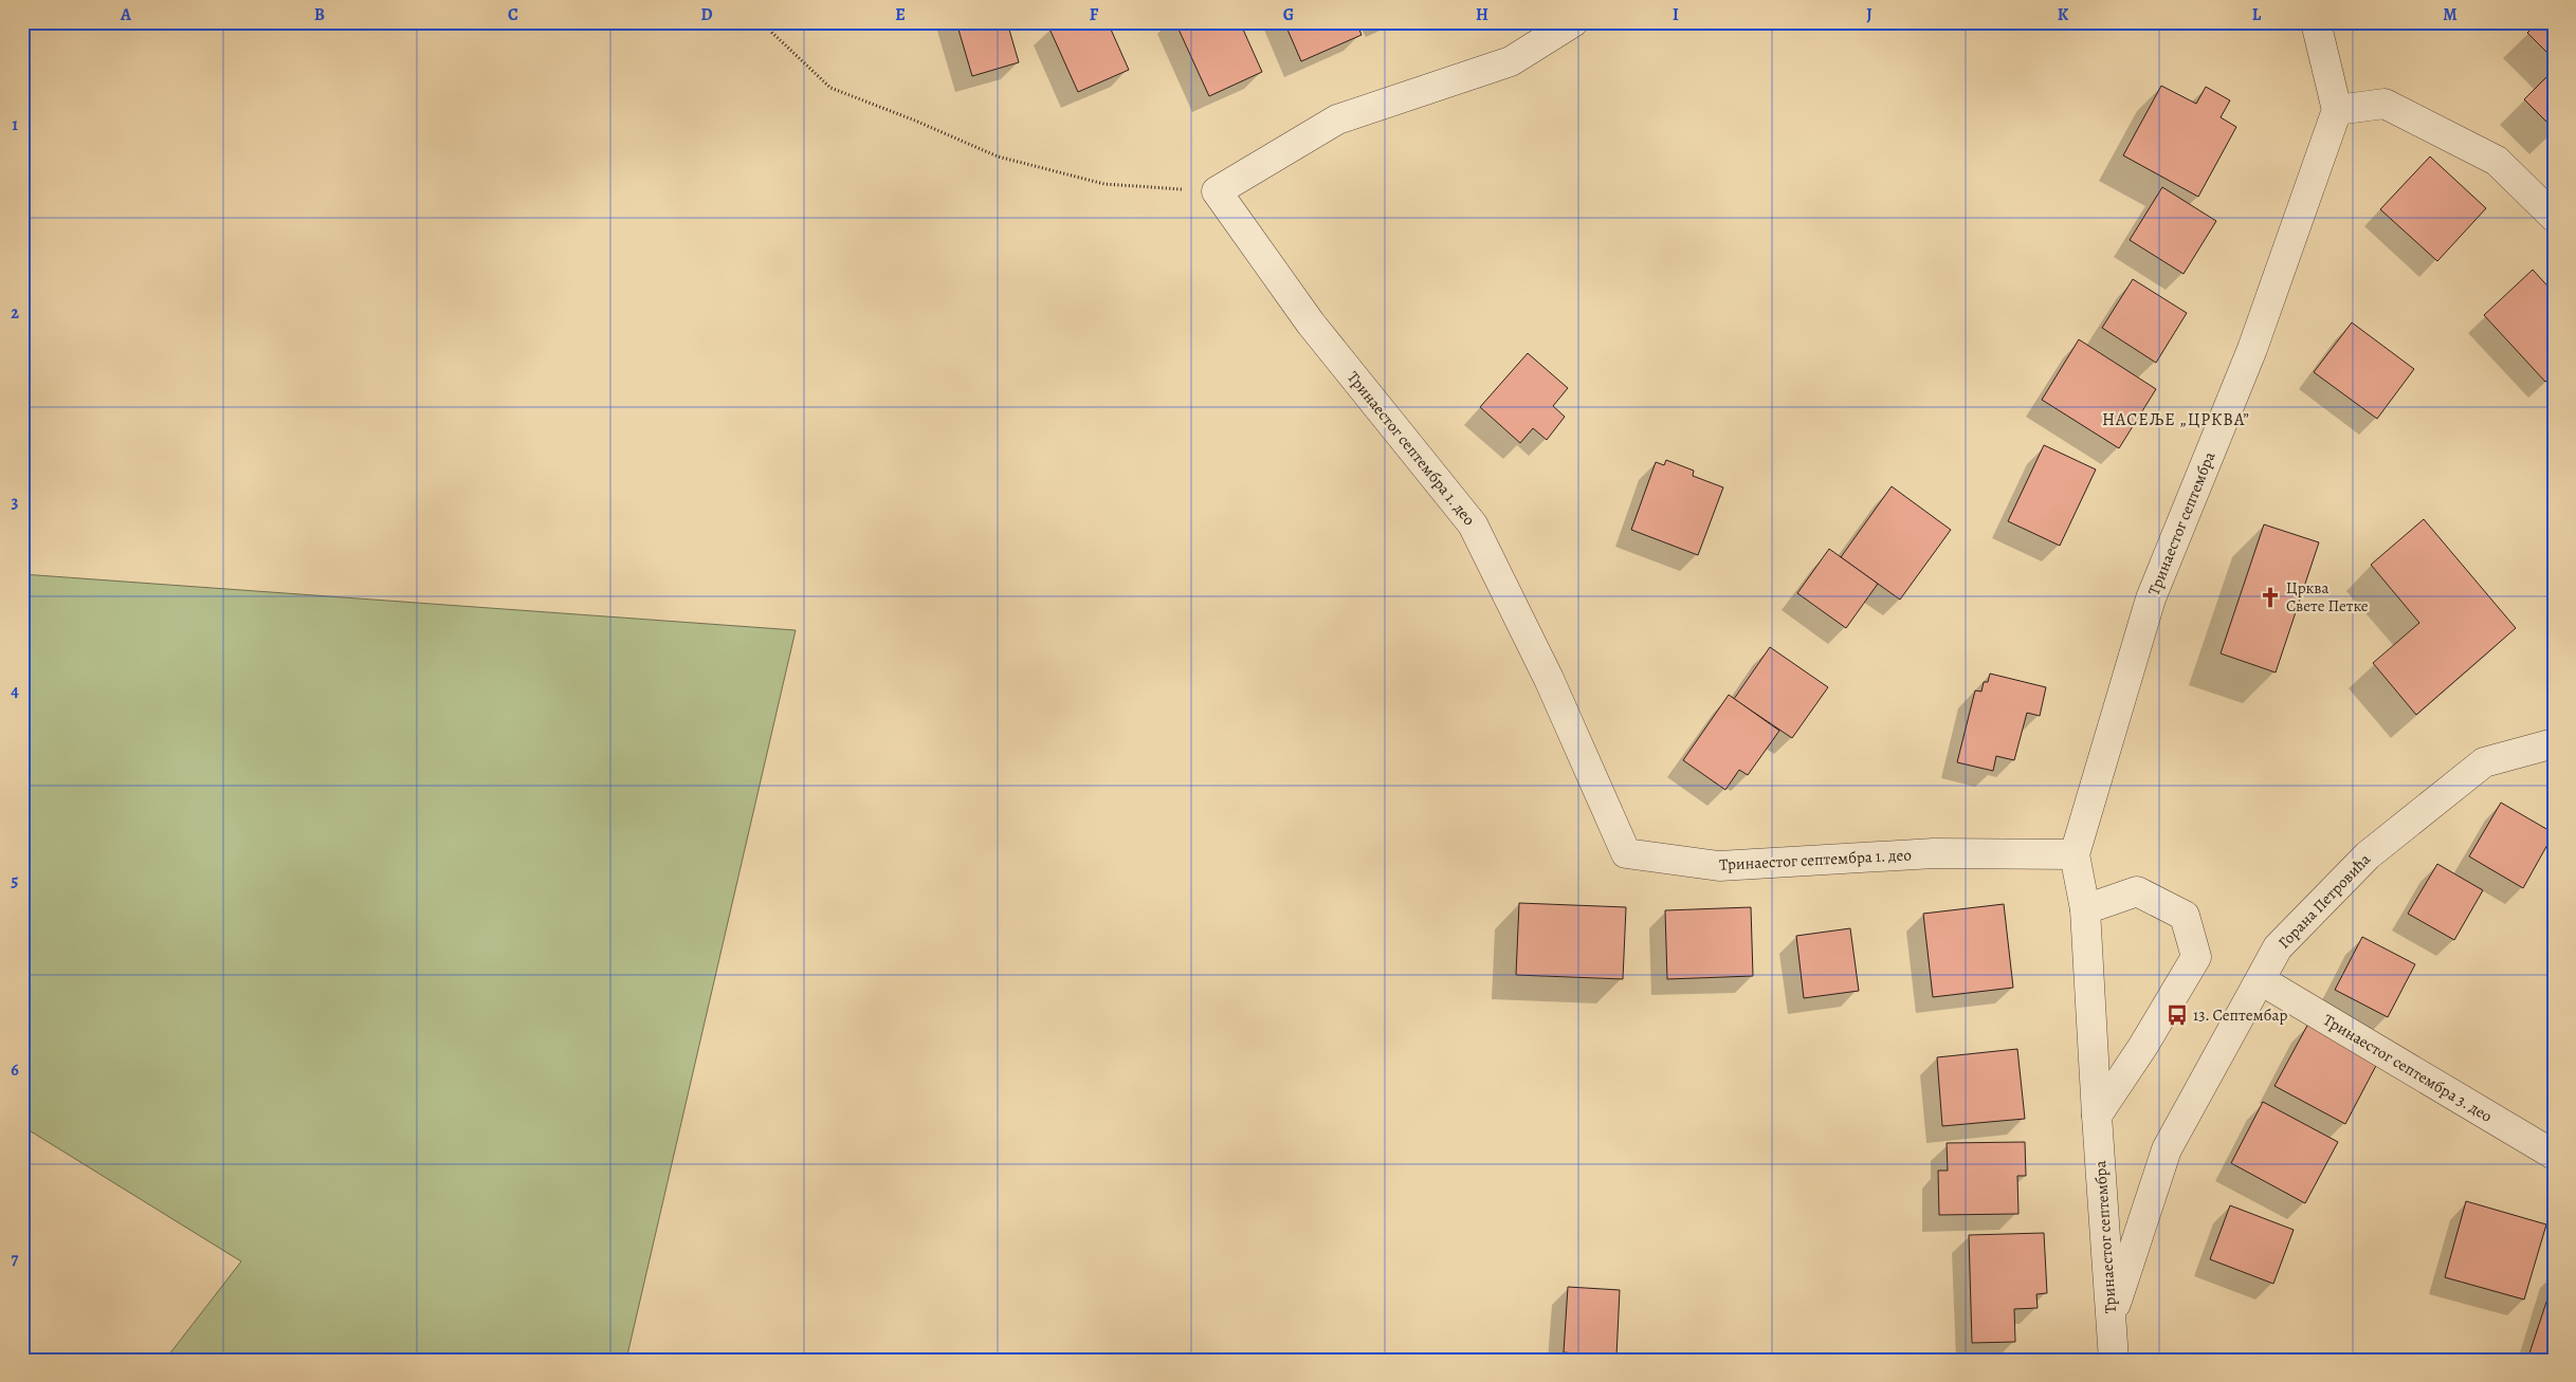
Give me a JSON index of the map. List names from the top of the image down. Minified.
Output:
{"streets":{"street":["Тринаестог септембра 1. део","Тринаестог септембра","Горана Петровића","Тринаестог септембра 3. део"]},"crossings":[["Тринаестог септембра 1. део","Тринаестог септембра"],["Тринаестог септембра","Горана Петровића"],["Горана Петровића","Тринаестог септембра 3. део"]],"districts":["НАСЕЉЕ „ЦРКВА”"],"places":{"church":["Црква Свете Петке"],"bus stop":["13. Септембар"]},"grid":{"columns":["A","B","C","D","E","F","G","H","I","J","K","L","M"],"rows":["1","2","3","4","5","6","7"]}}
